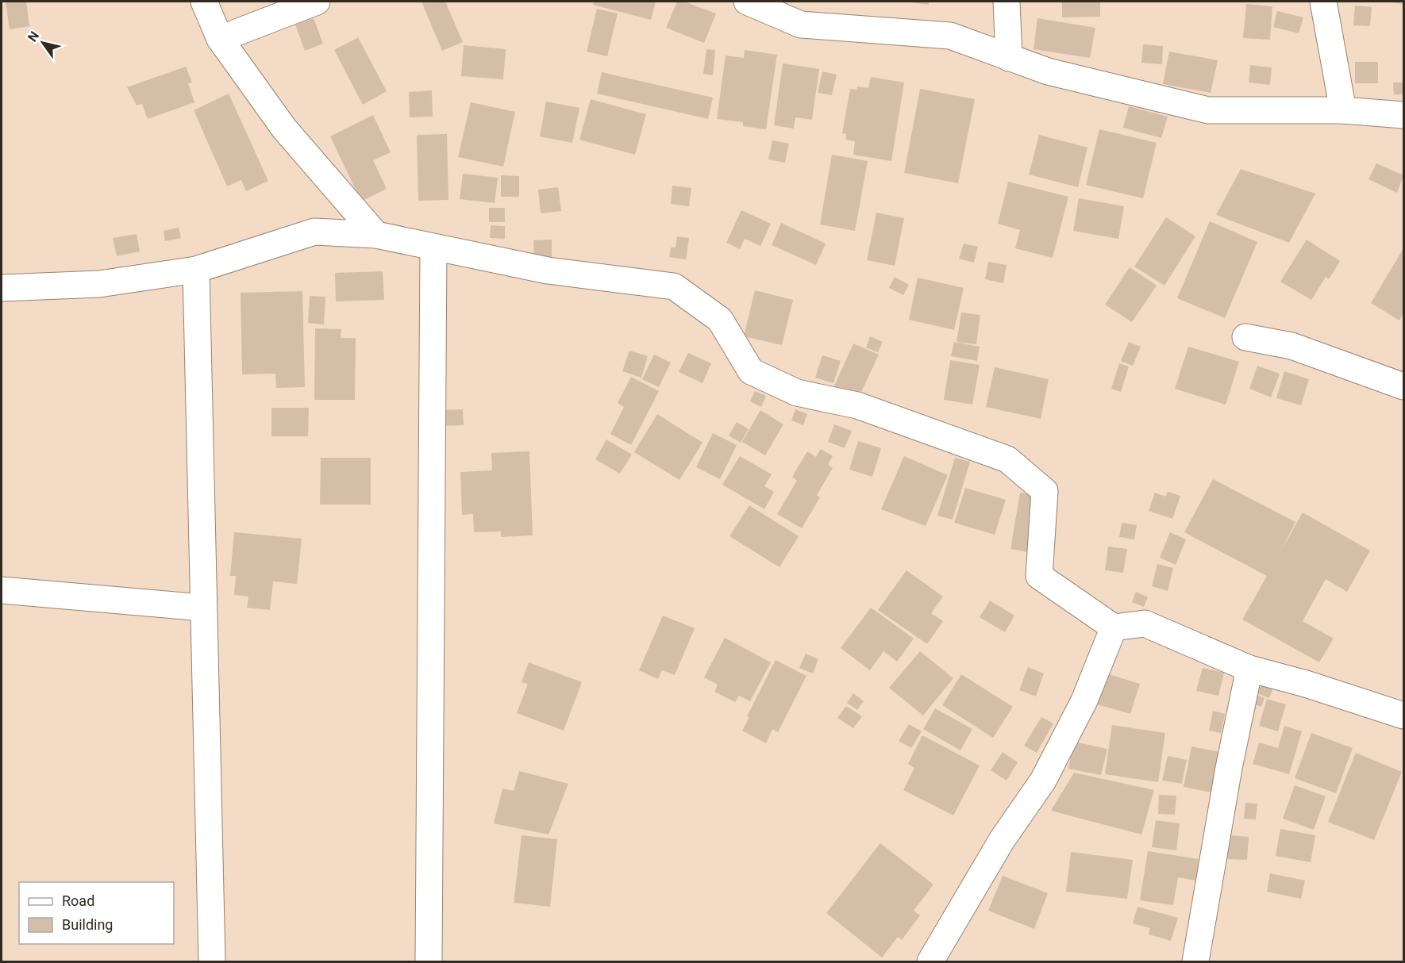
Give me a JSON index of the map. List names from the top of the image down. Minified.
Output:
{"legend":["Road","Building"],"north":"top left"}
